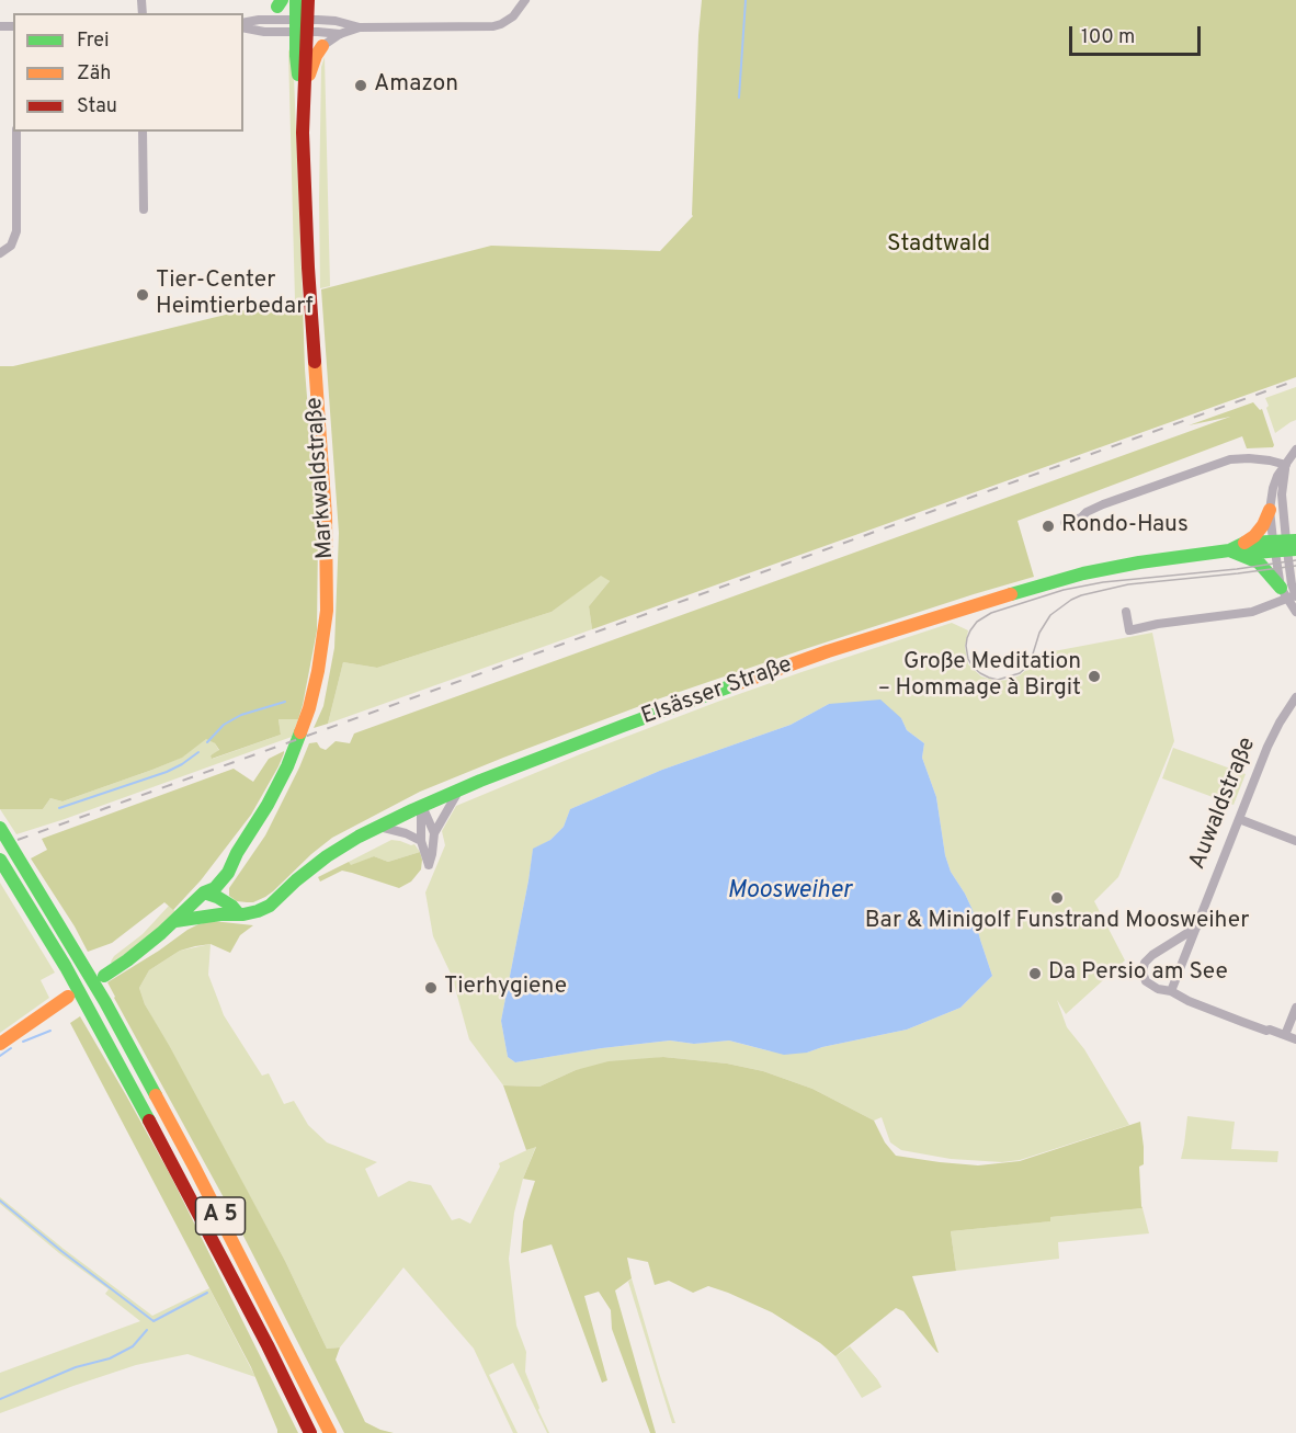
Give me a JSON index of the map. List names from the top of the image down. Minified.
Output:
{"streets":{"main road":["Markwaldstraße","Elsässer Straße","A 5"],"street":["Auwaldstraße"]},"crossings":[["Markwaldstraße","Elsässer Straße"]],"water":["Moosweiher"],"parks":["Stadtwald"],"places":["Amazon","Tier-Center Heimtierbedarf","Rondo-Haus","Große Meditation – Hommage à Birgit","Bar & Minigolf Funstrand Moosweiher","Da Persio am See","Tierhygiene"],"legend":["Frei","Zäh","Stau"],"scale_bar":"100 m"}
